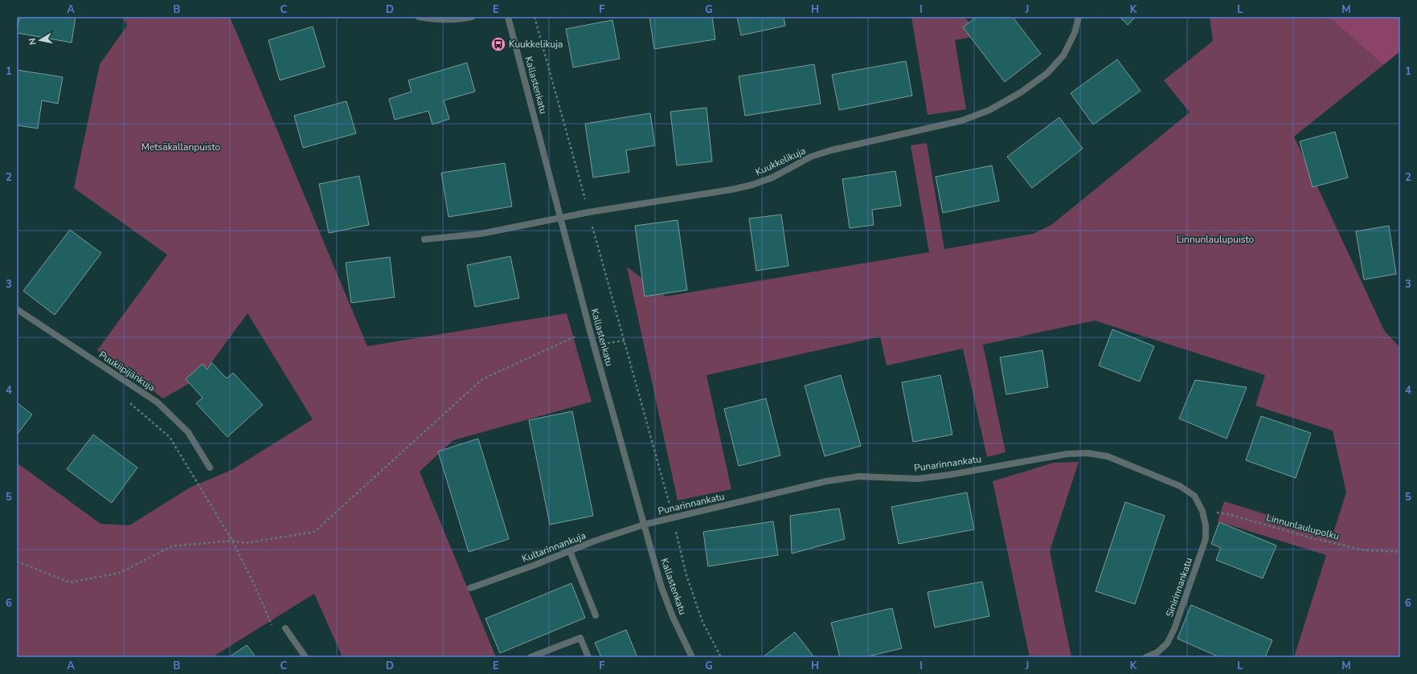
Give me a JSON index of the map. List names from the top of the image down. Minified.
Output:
{"streets":{"street":["Kallastenkatu","Kuukkelikuja","Puukiipijänkuja","Punarinnankatu","Kultarinnankuja","Sinirinnankatu"],"path":["Linnunlaulupolku"]},"crossings":[["Kallastenkatu","Kuukkelikuja"],["Kallastenkatu","Punarinnankatu"],["Kallastenkatu","Kultarinnankuja"],["Punarinnankatu","Linnunlaulupolku"],["Punarinnankatu","Kultarinnankuja"],["Punarinnankatu","Sinirinnankatu"],["Linnunlaulupolku","Sinirinnankatu"]],"parks":["Metsäkallanpuisto","Linnunlaulupuisto"],"places":{"bus stop":["Kuukkelikuja"]},"north":"left","grid":{"columns":["A","B","C","D","E","F","G","H","I","J","K","L","M"],"rows":["1","2","3","4","5","6"]}}
